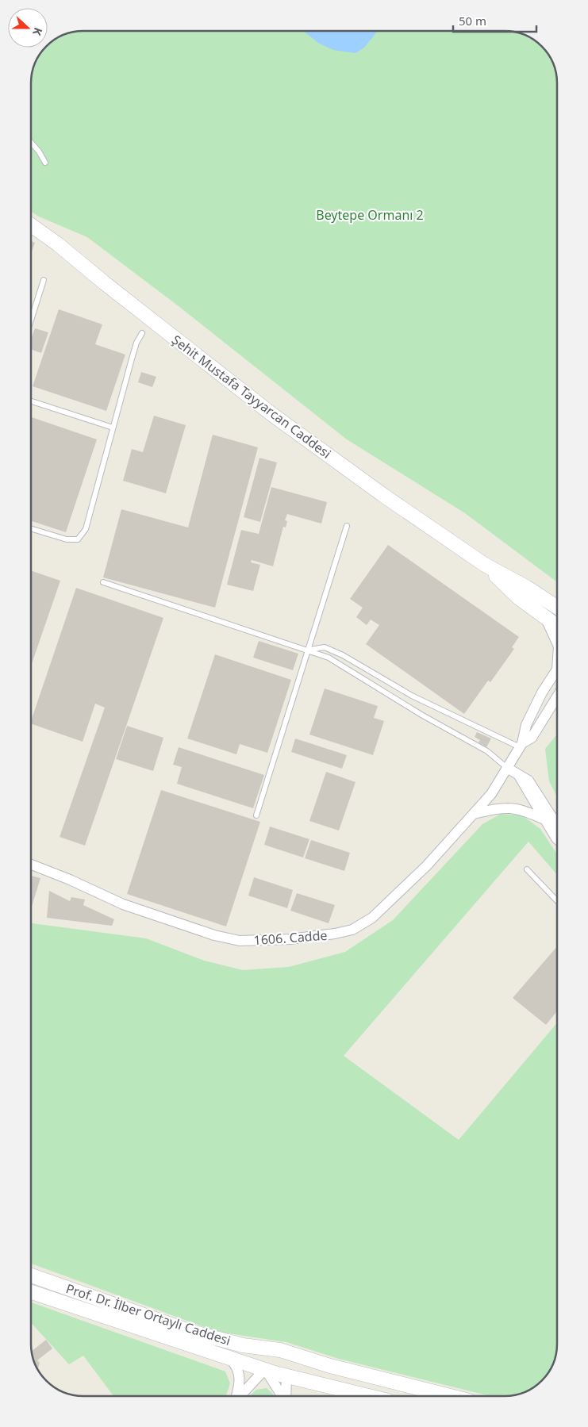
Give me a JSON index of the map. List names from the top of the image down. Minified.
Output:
{"streets":{"street":["Şehit Mustafa Tayyarcan Caddesi","1606. Cadde","Prof. Dr. İlber Ortaylı Caddesi"]},"parks":["Beytepe Ormanı 2"],"scale_bar":"50 m","north":"right"}
